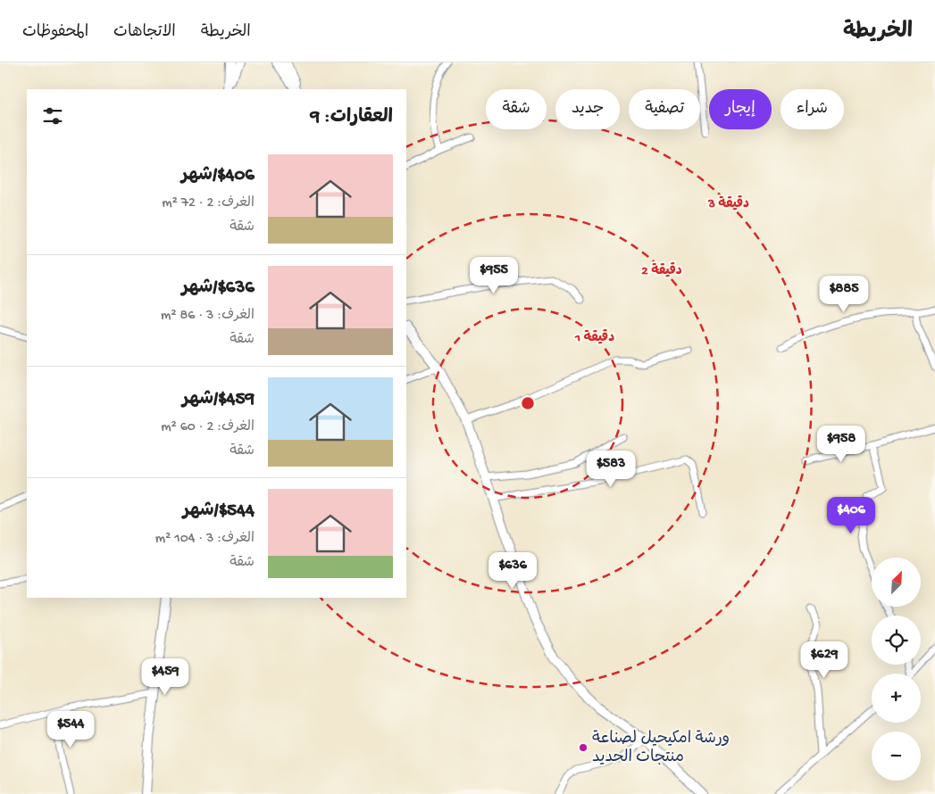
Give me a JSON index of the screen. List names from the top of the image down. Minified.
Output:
{"places":["ورشة امكيحيل لصناعة منتجات الحديد"],"north":"top right","page":{"header":"الخريطة","nav":["الخريطة","الاتجاهات","المحفوظات"],"chip":["شراء","إيجار","تصفية","جديد","شقة"],"heading":"العقارات: 9","list":[{"name":"$406/شهر","note":"الغرف: 2 · 72 m² · شقة"},{"name":"$636/شهر","note":"الغرف: 3 · 86 m² · شقة"},{"name":"$459/شهر","note":"الغرف: 2 · 60 m² · شقة"},{"name":"$544/شهر","note":"الغرف: 3 · 104 m² · شقة"}],"price":["$955","$885","$958","$583","$406","$636","$629","$459","$544"],"map_buttons":["+","−"]},"rings":["3 دقيقة","2 دقيقة","1 دقيقة"]}
